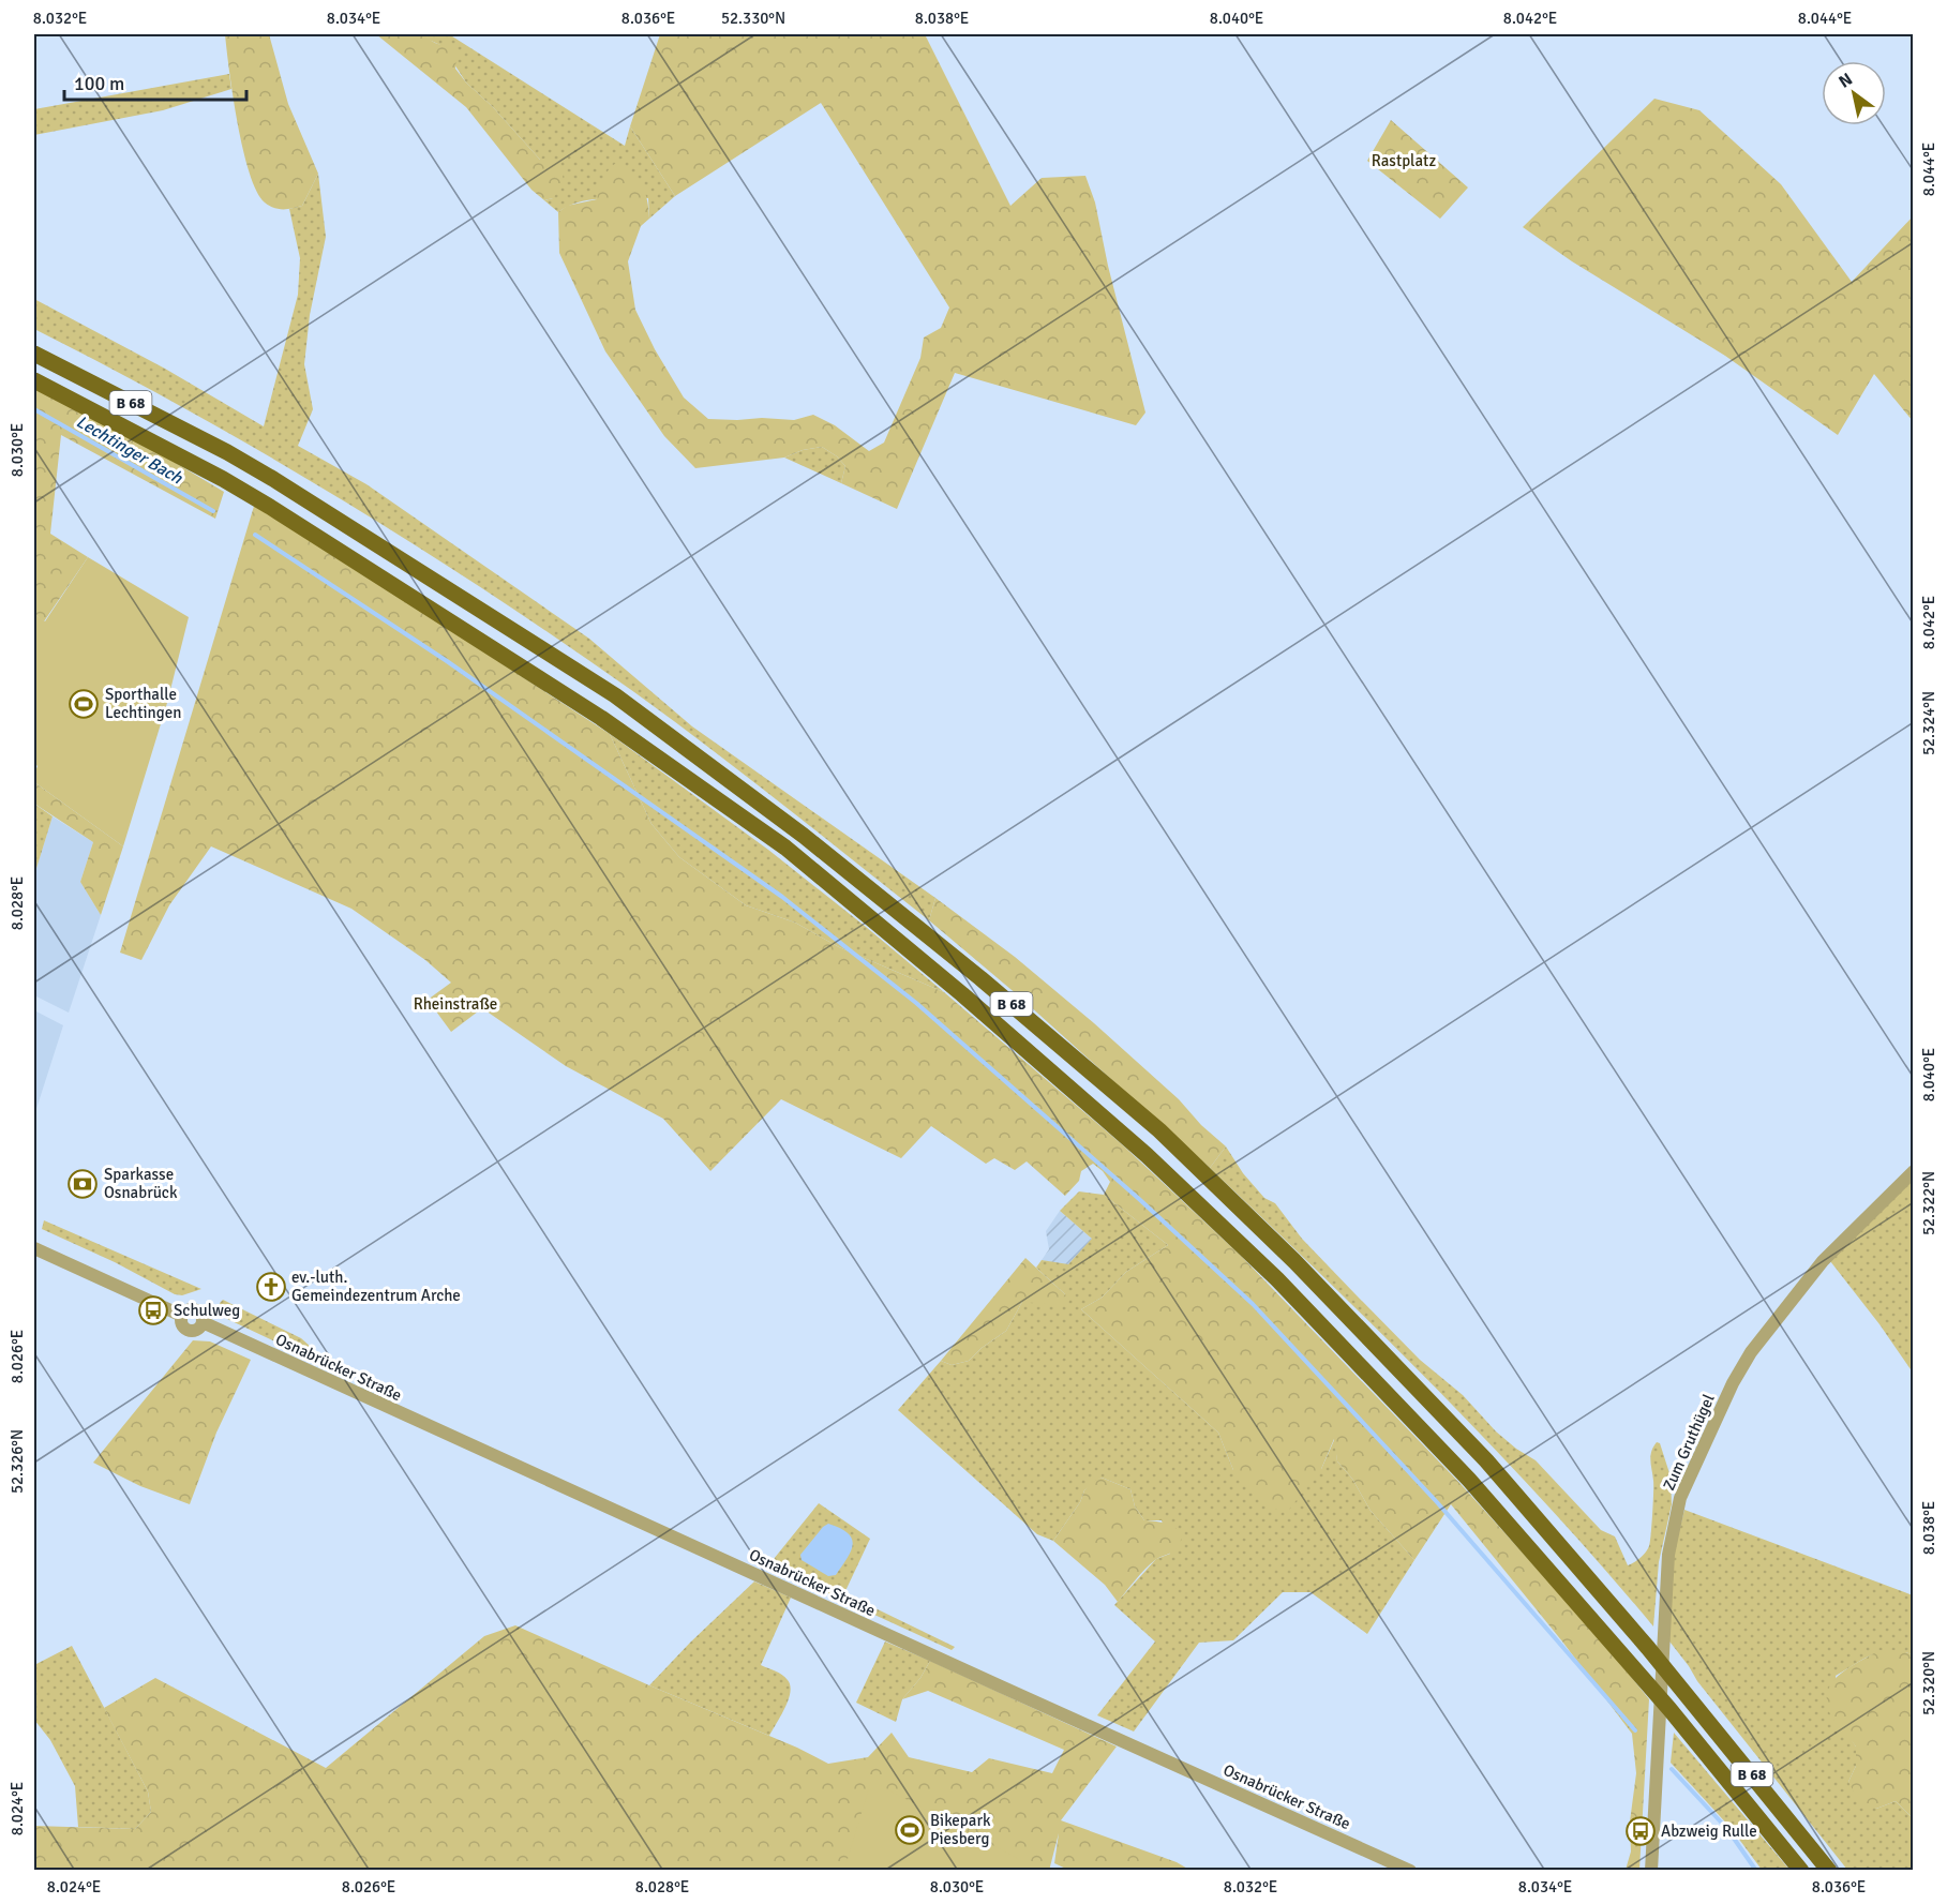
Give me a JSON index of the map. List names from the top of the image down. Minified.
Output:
{"streets":{"highway":["B 68"],"street":["Osnabrücker Straße","Zum Gruthügel"]},"water":["Lechtinger Bach"],"parks":["Rastplatz","Rheinstraße"],"places":{"sports":["Sporthalle Lechtingen","Bikepark Piesberg"],"bank":["Sparkasse Osnabrück"],"church":["ev.-luth. Gemeindezentrum Arche"],"bus stop":["Schulweg","Abzweig Rulle"]},"scale_bar":"100 m","north":"top left","coordinates":["8.032°E","8.034°E","8.036°E","52.330°N","8.038°E","8.040°E","8.042°E","8.044°E","8.030°E","52.324°N","8.028°E","52.322°N","8.026°E","52.326°N","52.320°N","8.024°E"]}
